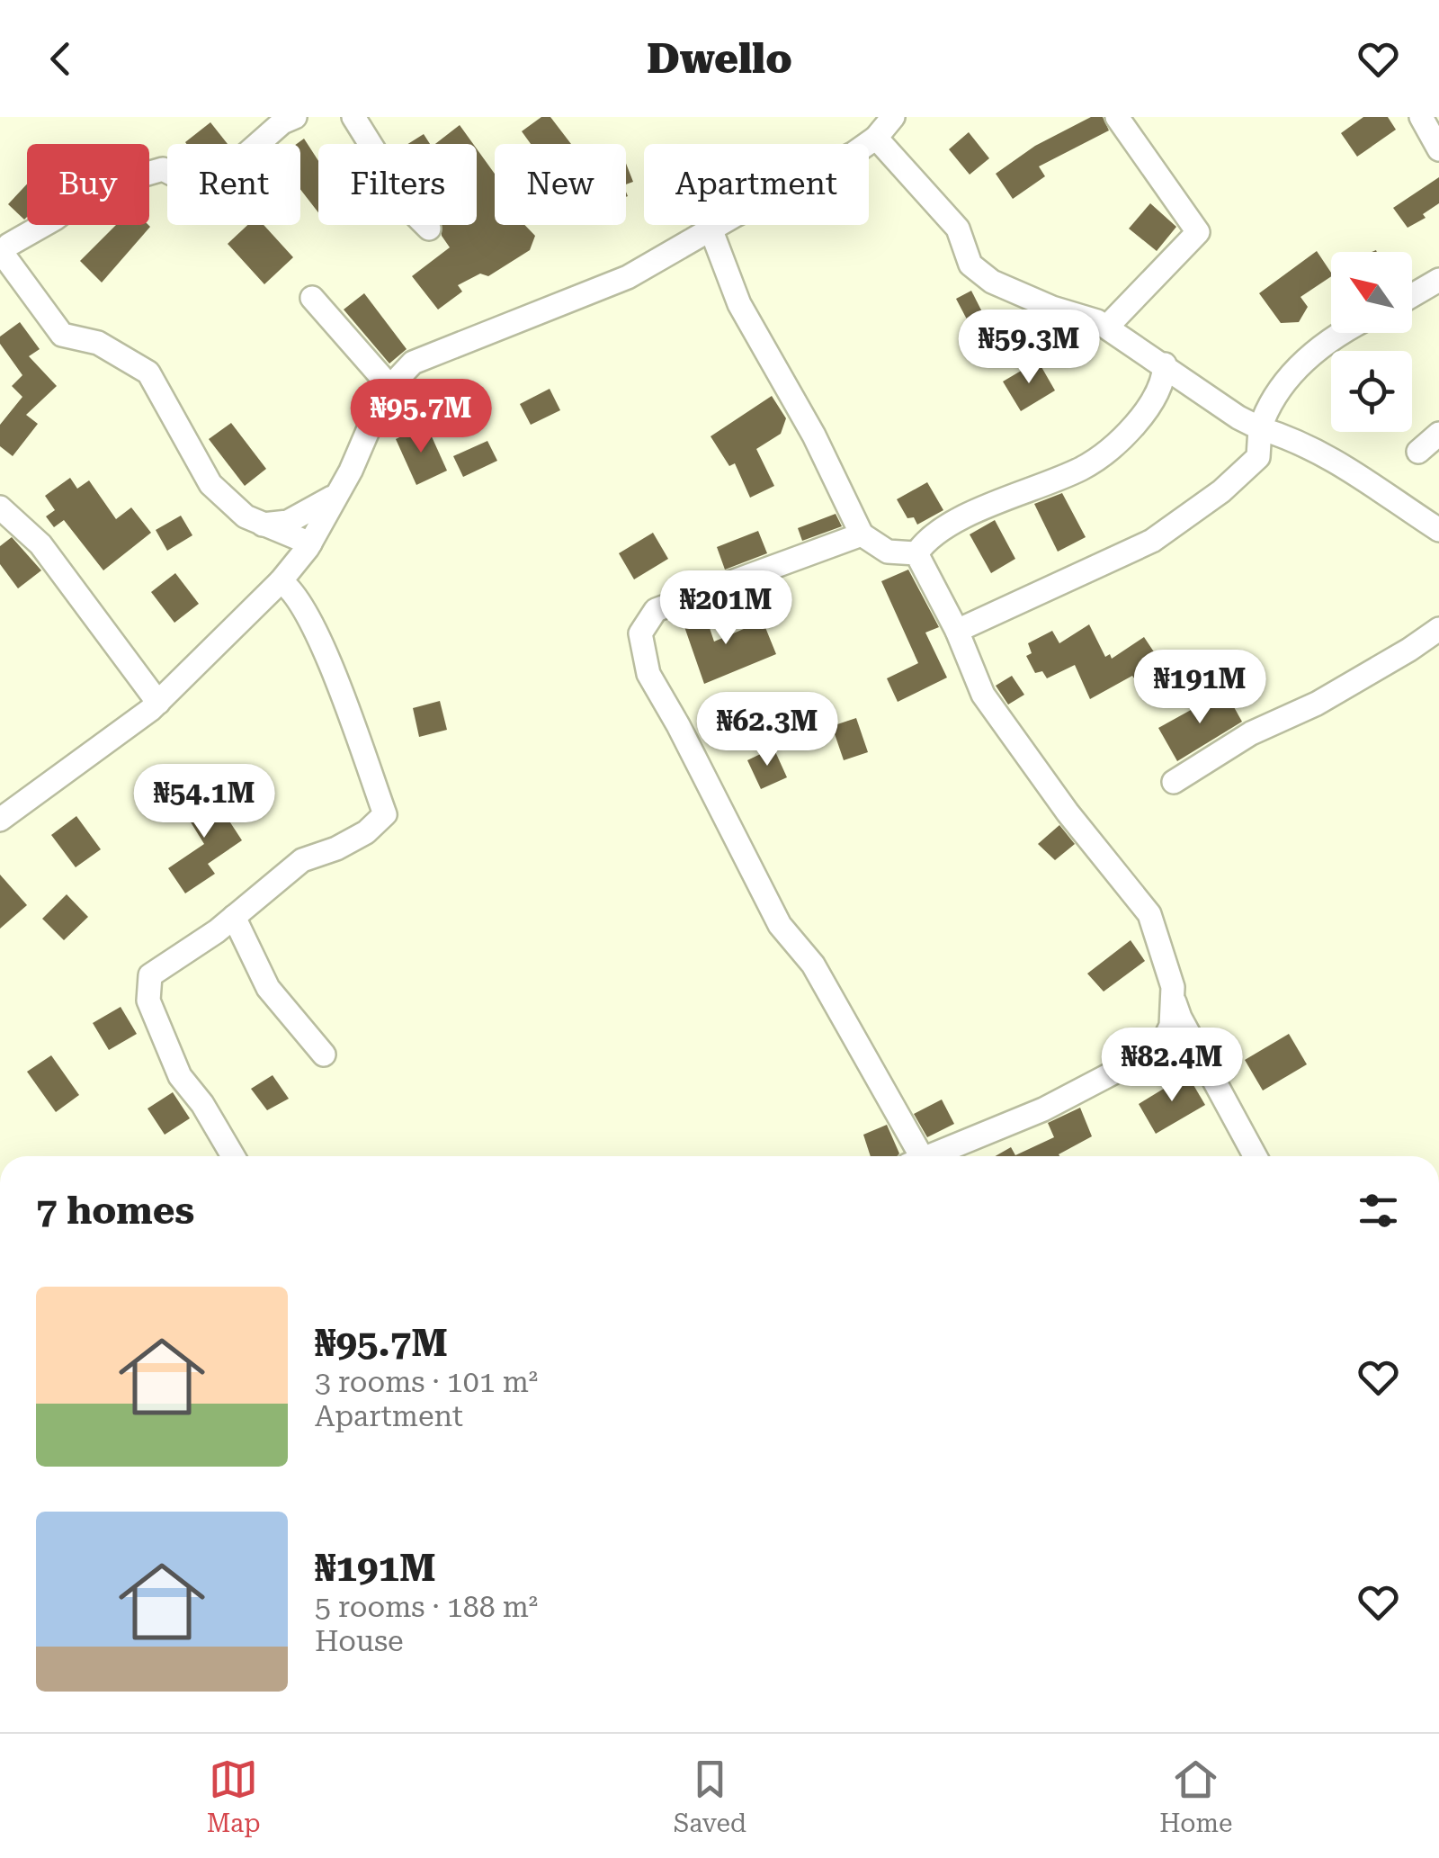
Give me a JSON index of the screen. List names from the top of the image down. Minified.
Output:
{"north":"top left","page":{"header":"Dwello","chip":["Buy","Rent","Filters","New","Apartment"],"price":["₦59.3M","₦95.7M","₦201M","₦191M","₦62.3M","₦54.1M","₦82.4M"],"heading":"7 homes","list":[{"name":"₦95.7M","note":"3 rooms · 101 m² · Apartment"},{"name":"₦191M","note":"5 rooms · 188 m² · House"}],"tabs":["Map","Saved","Home"]}}
